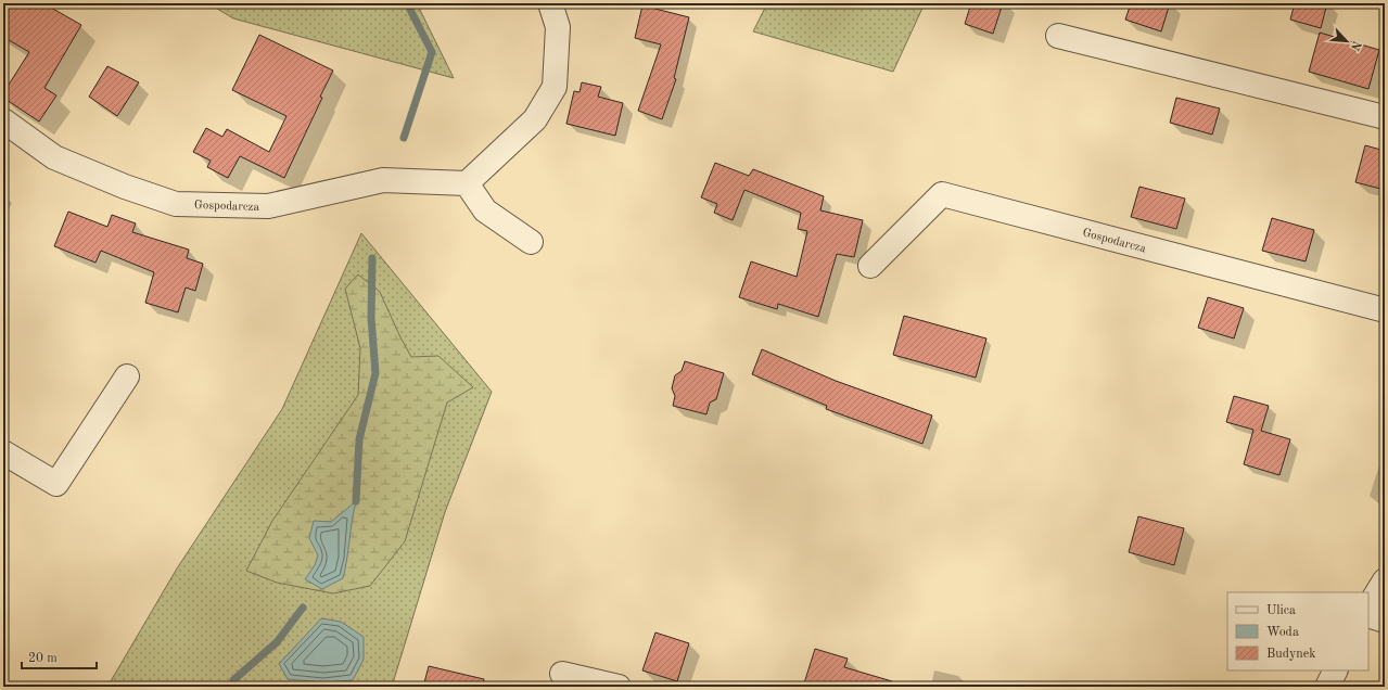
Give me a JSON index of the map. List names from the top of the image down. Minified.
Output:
{"streets":{"street":["Gospodarcza"]},"legend":["Ulica","Woda","Budynek"],"scale_bar":"20 m","north":"bottom right"}
